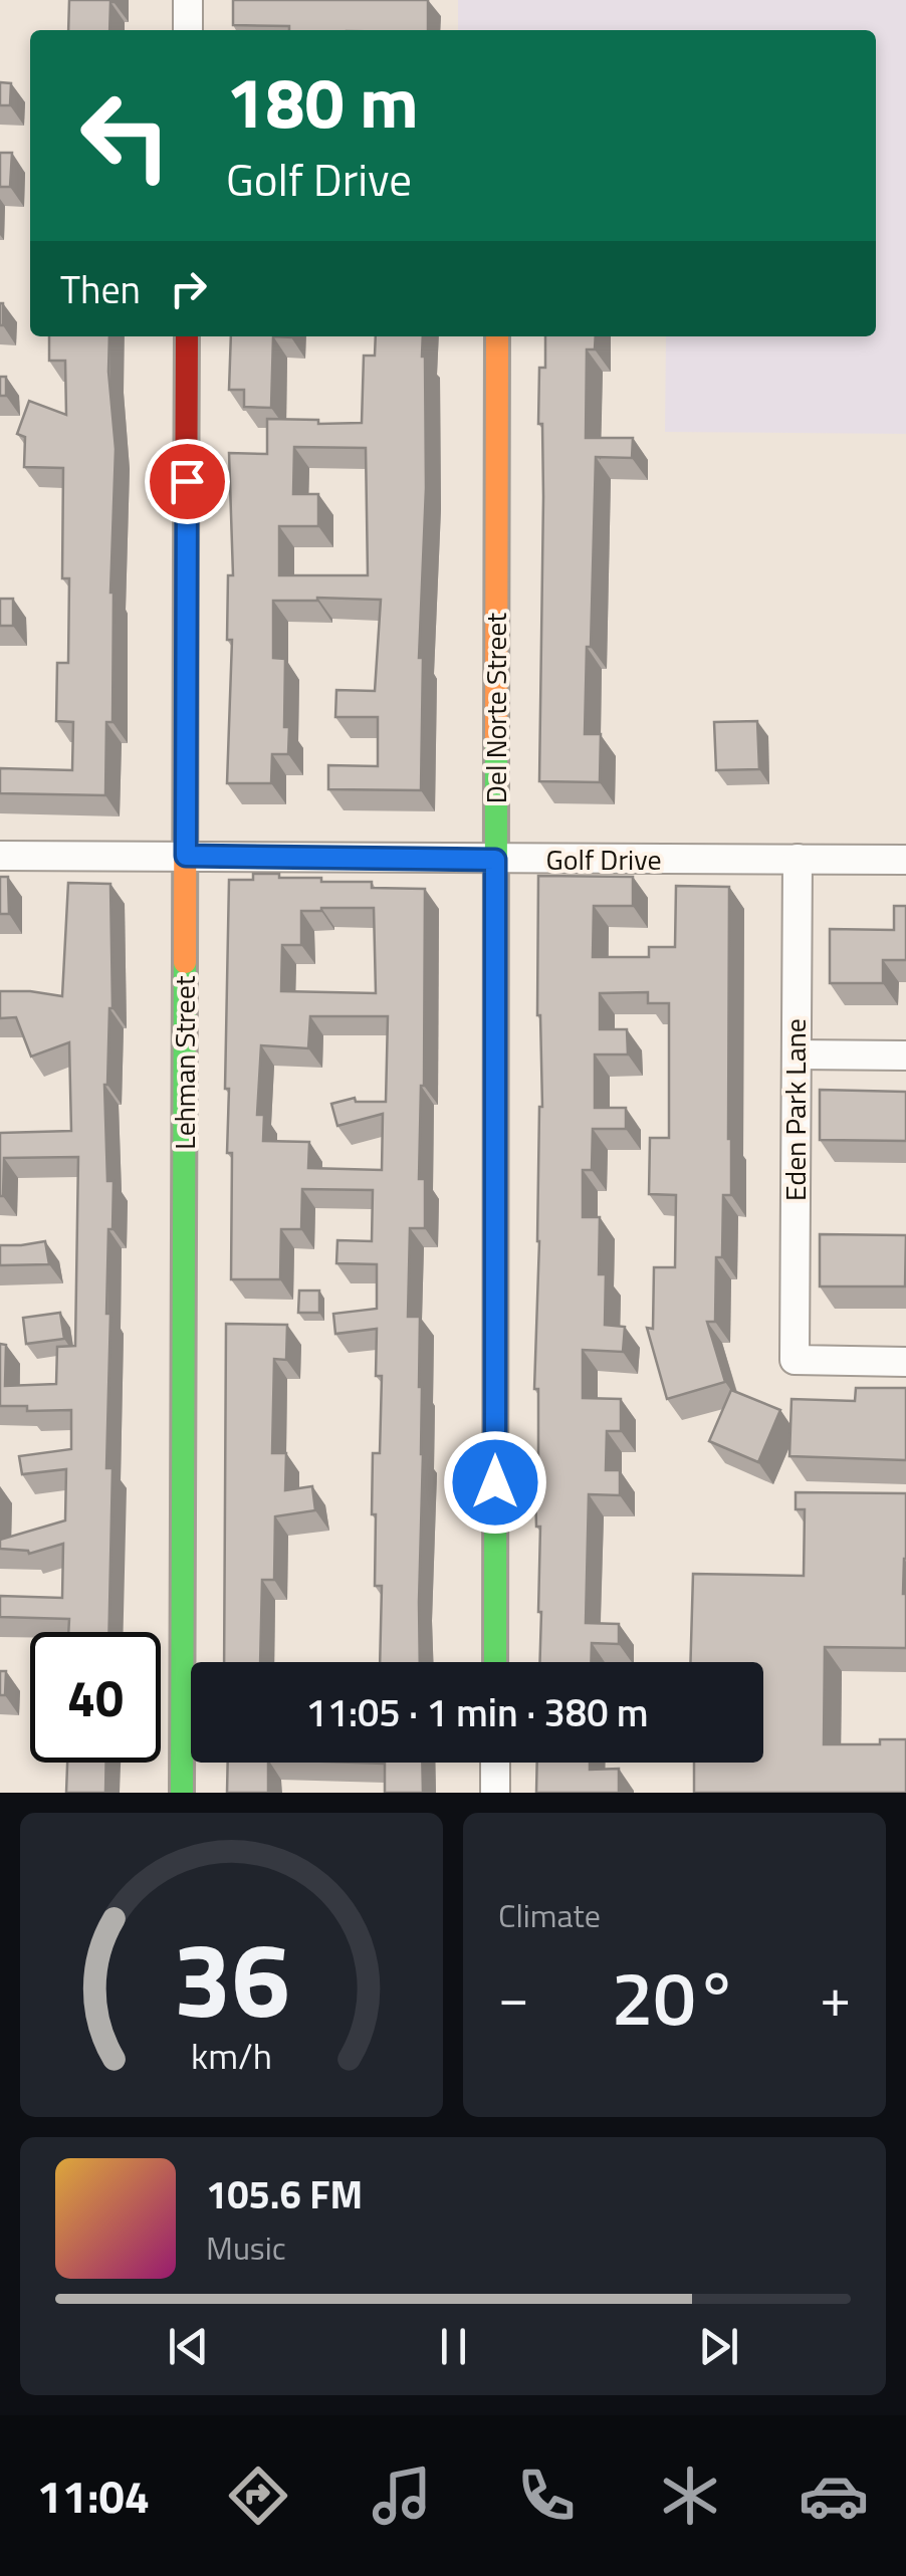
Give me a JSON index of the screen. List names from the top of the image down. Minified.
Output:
{"streets":{"street":["Del Norte Street","Golf Drive","Lehman Street","Eden Park Lane"]},"crossings":[["Del Norte Street","Golf Drive"],["Golf Drive","Lehman Street"],["Golf Drive","Eden Park Lane"]],"page":{"turn":["180 m","Golf Drive"],"then":"Then","limit":"40","trip":"11:05 · 1 min · 380 m","tile":"Climate","heat":["−","20°","+"],"song":["105.6 FM","Music"],"tabs":"11:04","gauge":["36","km/h"]}}
